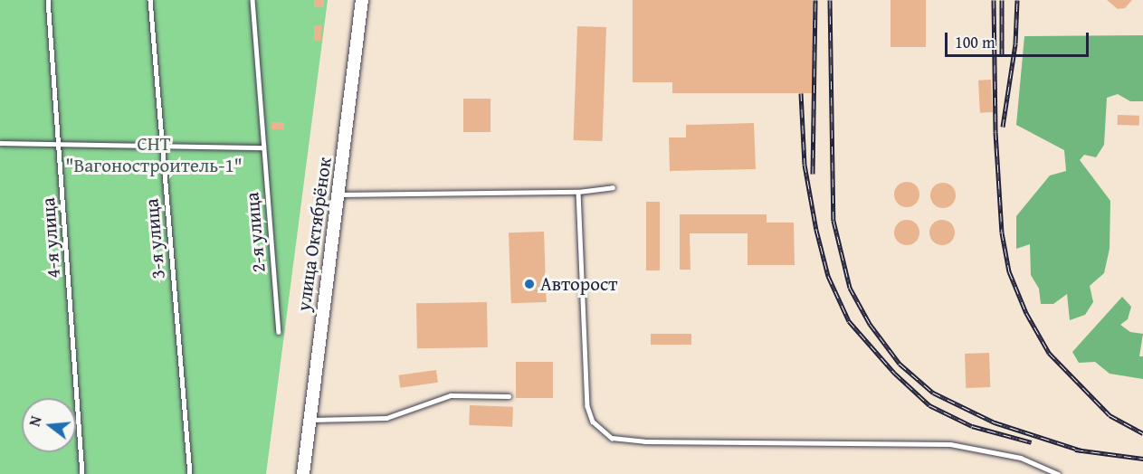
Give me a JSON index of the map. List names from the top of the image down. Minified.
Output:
{"streets":{"street":["улица Октябрёнок"],"lane":["2-я улица","4-я улица","3-я улица"]},"parks":["СНТ \"Вагоностроитель-1\""],"places":["Авторост"],"scale_bar":"100 m","north":"left"}
